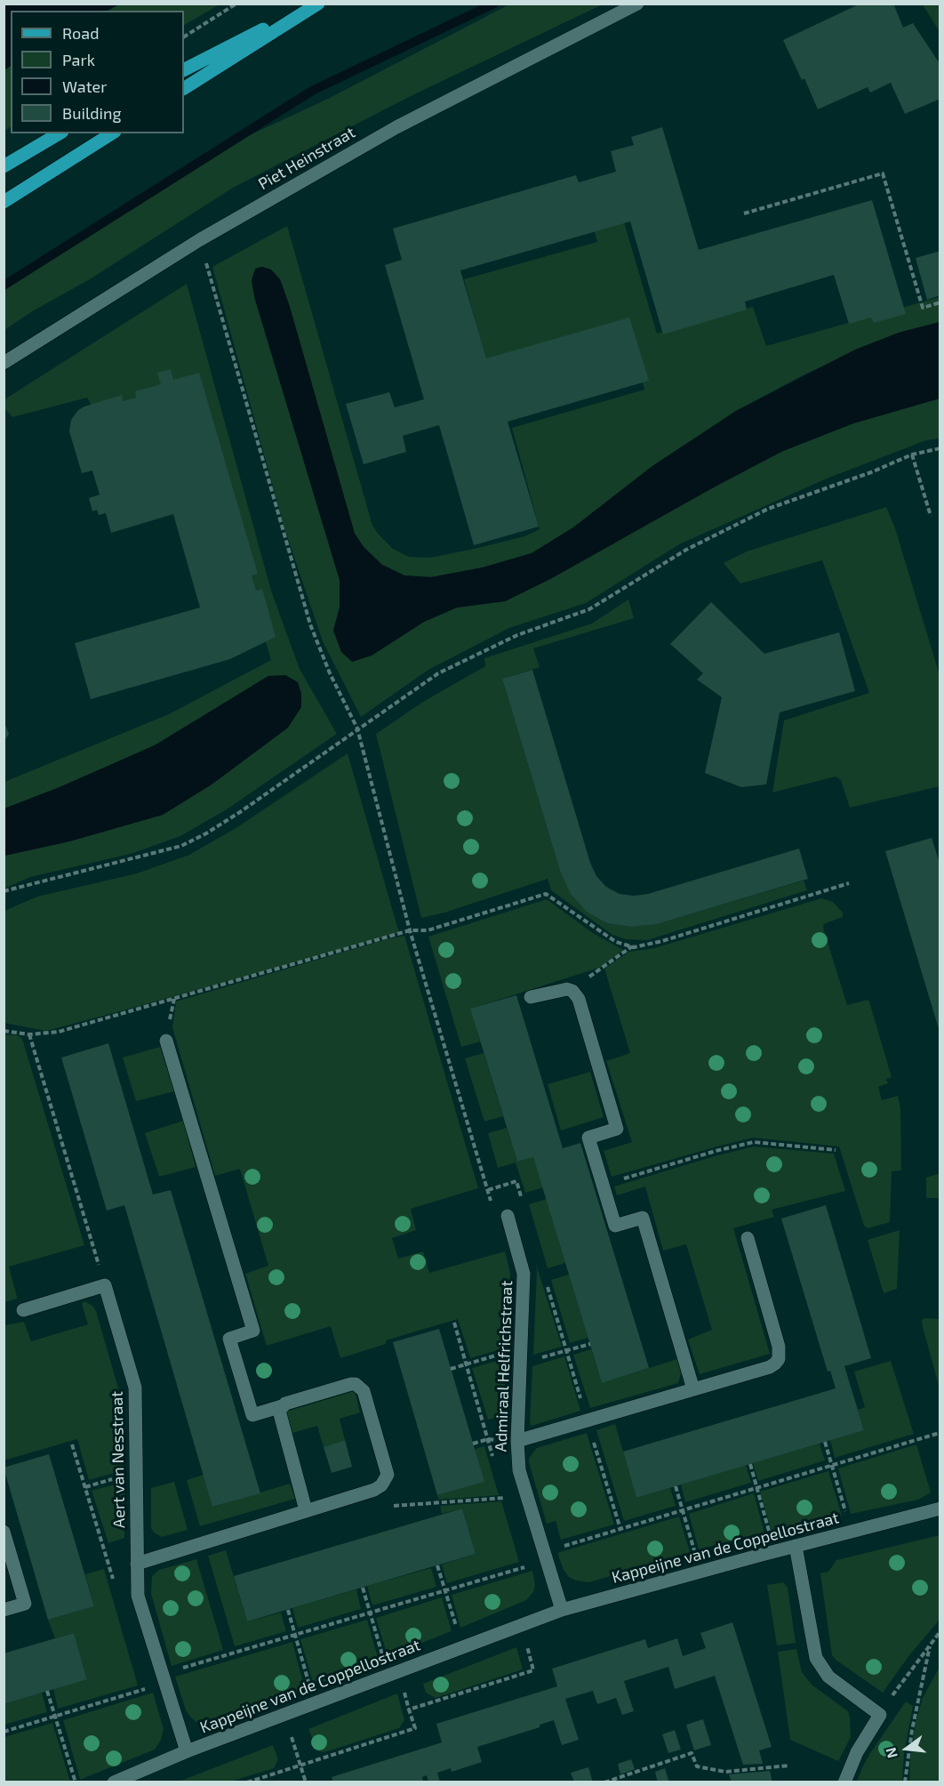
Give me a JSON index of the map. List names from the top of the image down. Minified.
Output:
{"streets":{"street":["Piet Heinstraat","Admiraal Helfrichstraat","Aert van Nesstraat","Kappeijne van de Coppellostraat"]},"crossings":[["Admiraal Helfrichstraat","Kappeijne van de Coppellostraat"],["Aert van Nesstraat","Kappeijne van de Coppellostraat"]],"legend":["Road","Park","Water","Building"],"north":"left"}
